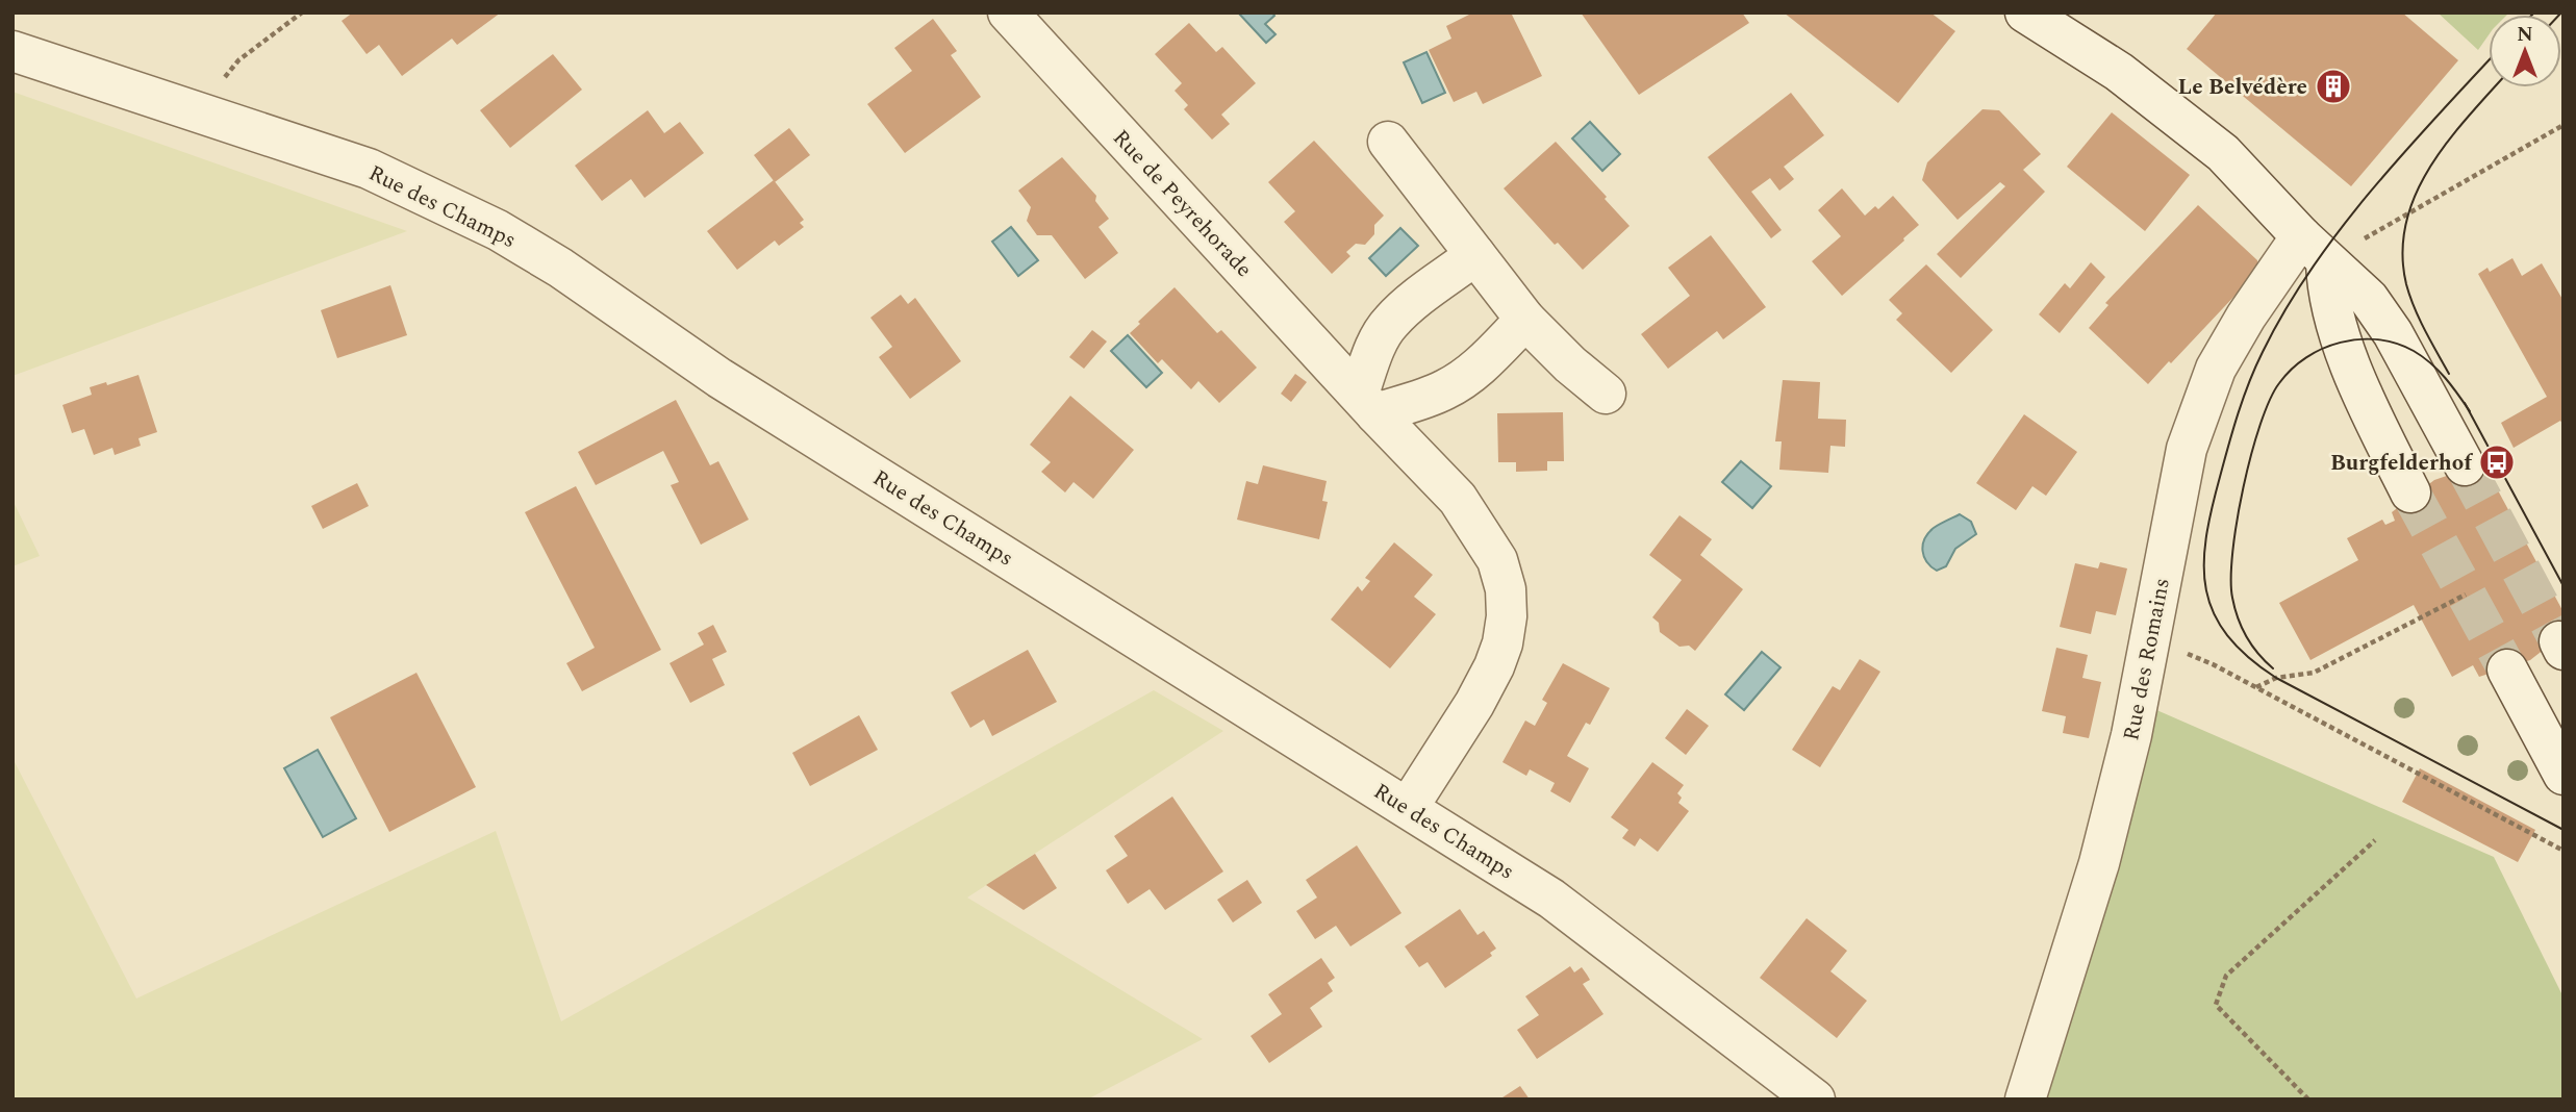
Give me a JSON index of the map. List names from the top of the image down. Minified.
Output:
{"streets":{"street":["Rue de Peyrehorade","Rue des Champs","Rue des Romains"]},"crossings":[["Rue de Peyrehorade","Rue des Champs"]],"places":{"building":["Le Belvédère"],"bus stop":["Burgfelderhof"]},"north":"top"}
